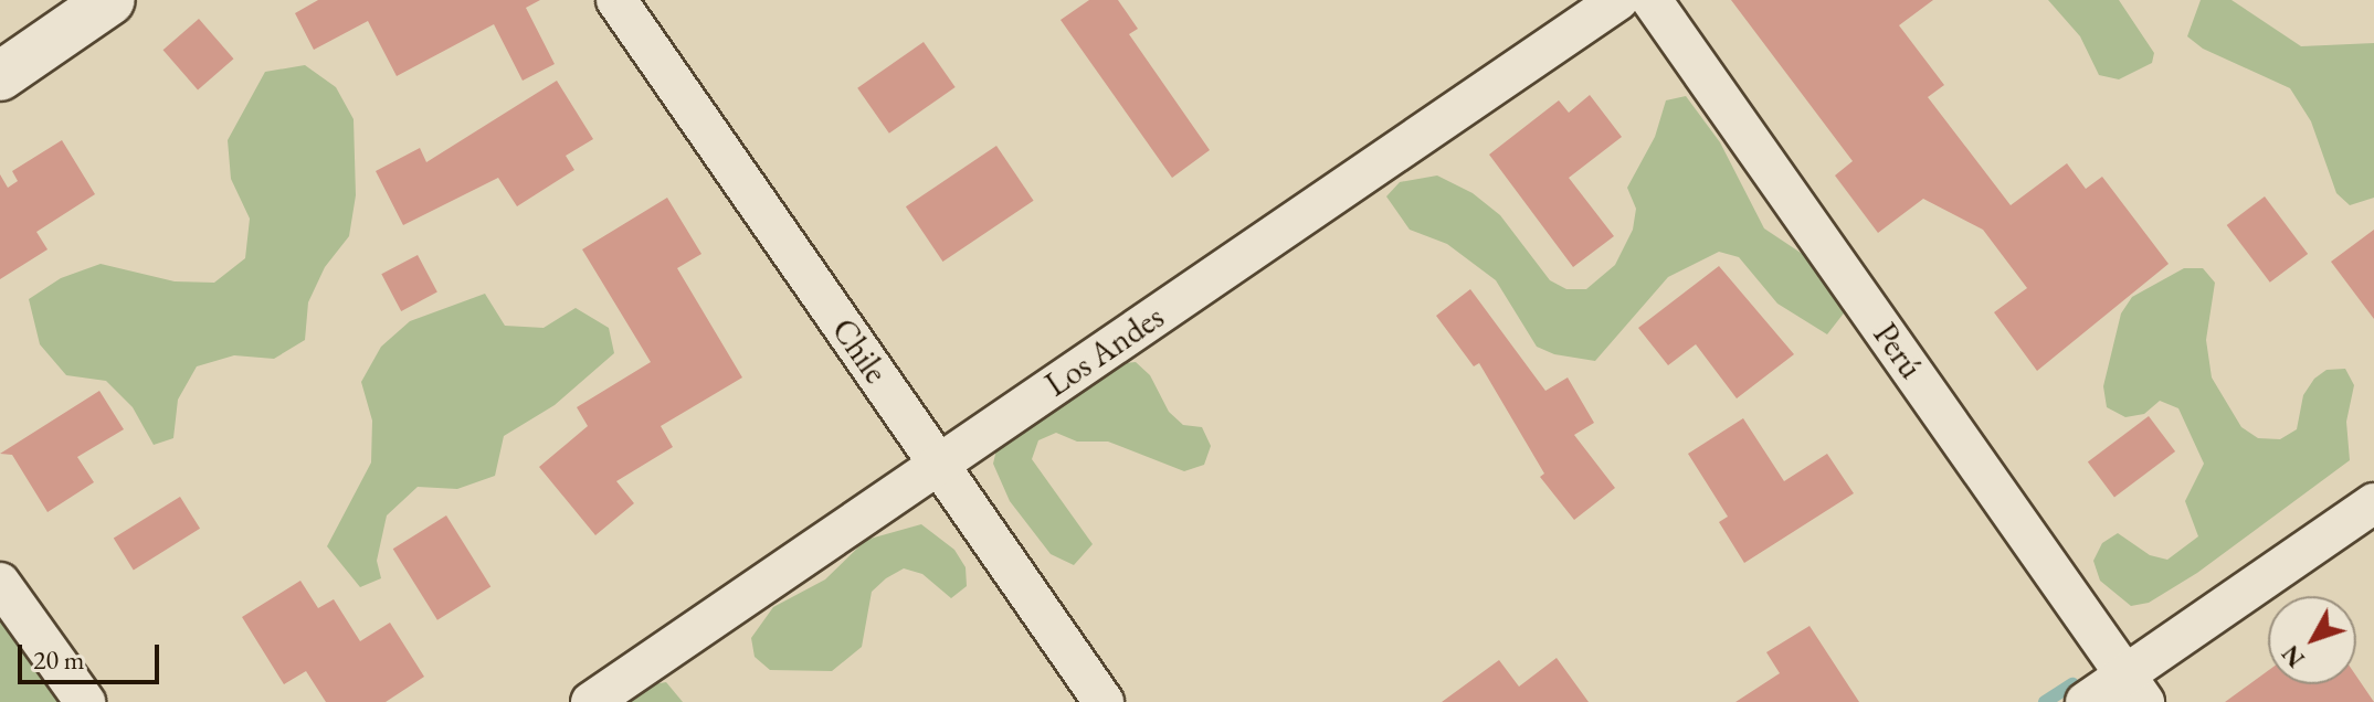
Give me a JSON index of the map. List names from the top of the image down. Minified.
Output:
{"streets":{"street":["Chile","Los Andes","Perú"]},"crossings":[["Chile","Los Andes"]],"scale_bar":"20 m","north":"bottom left"}
